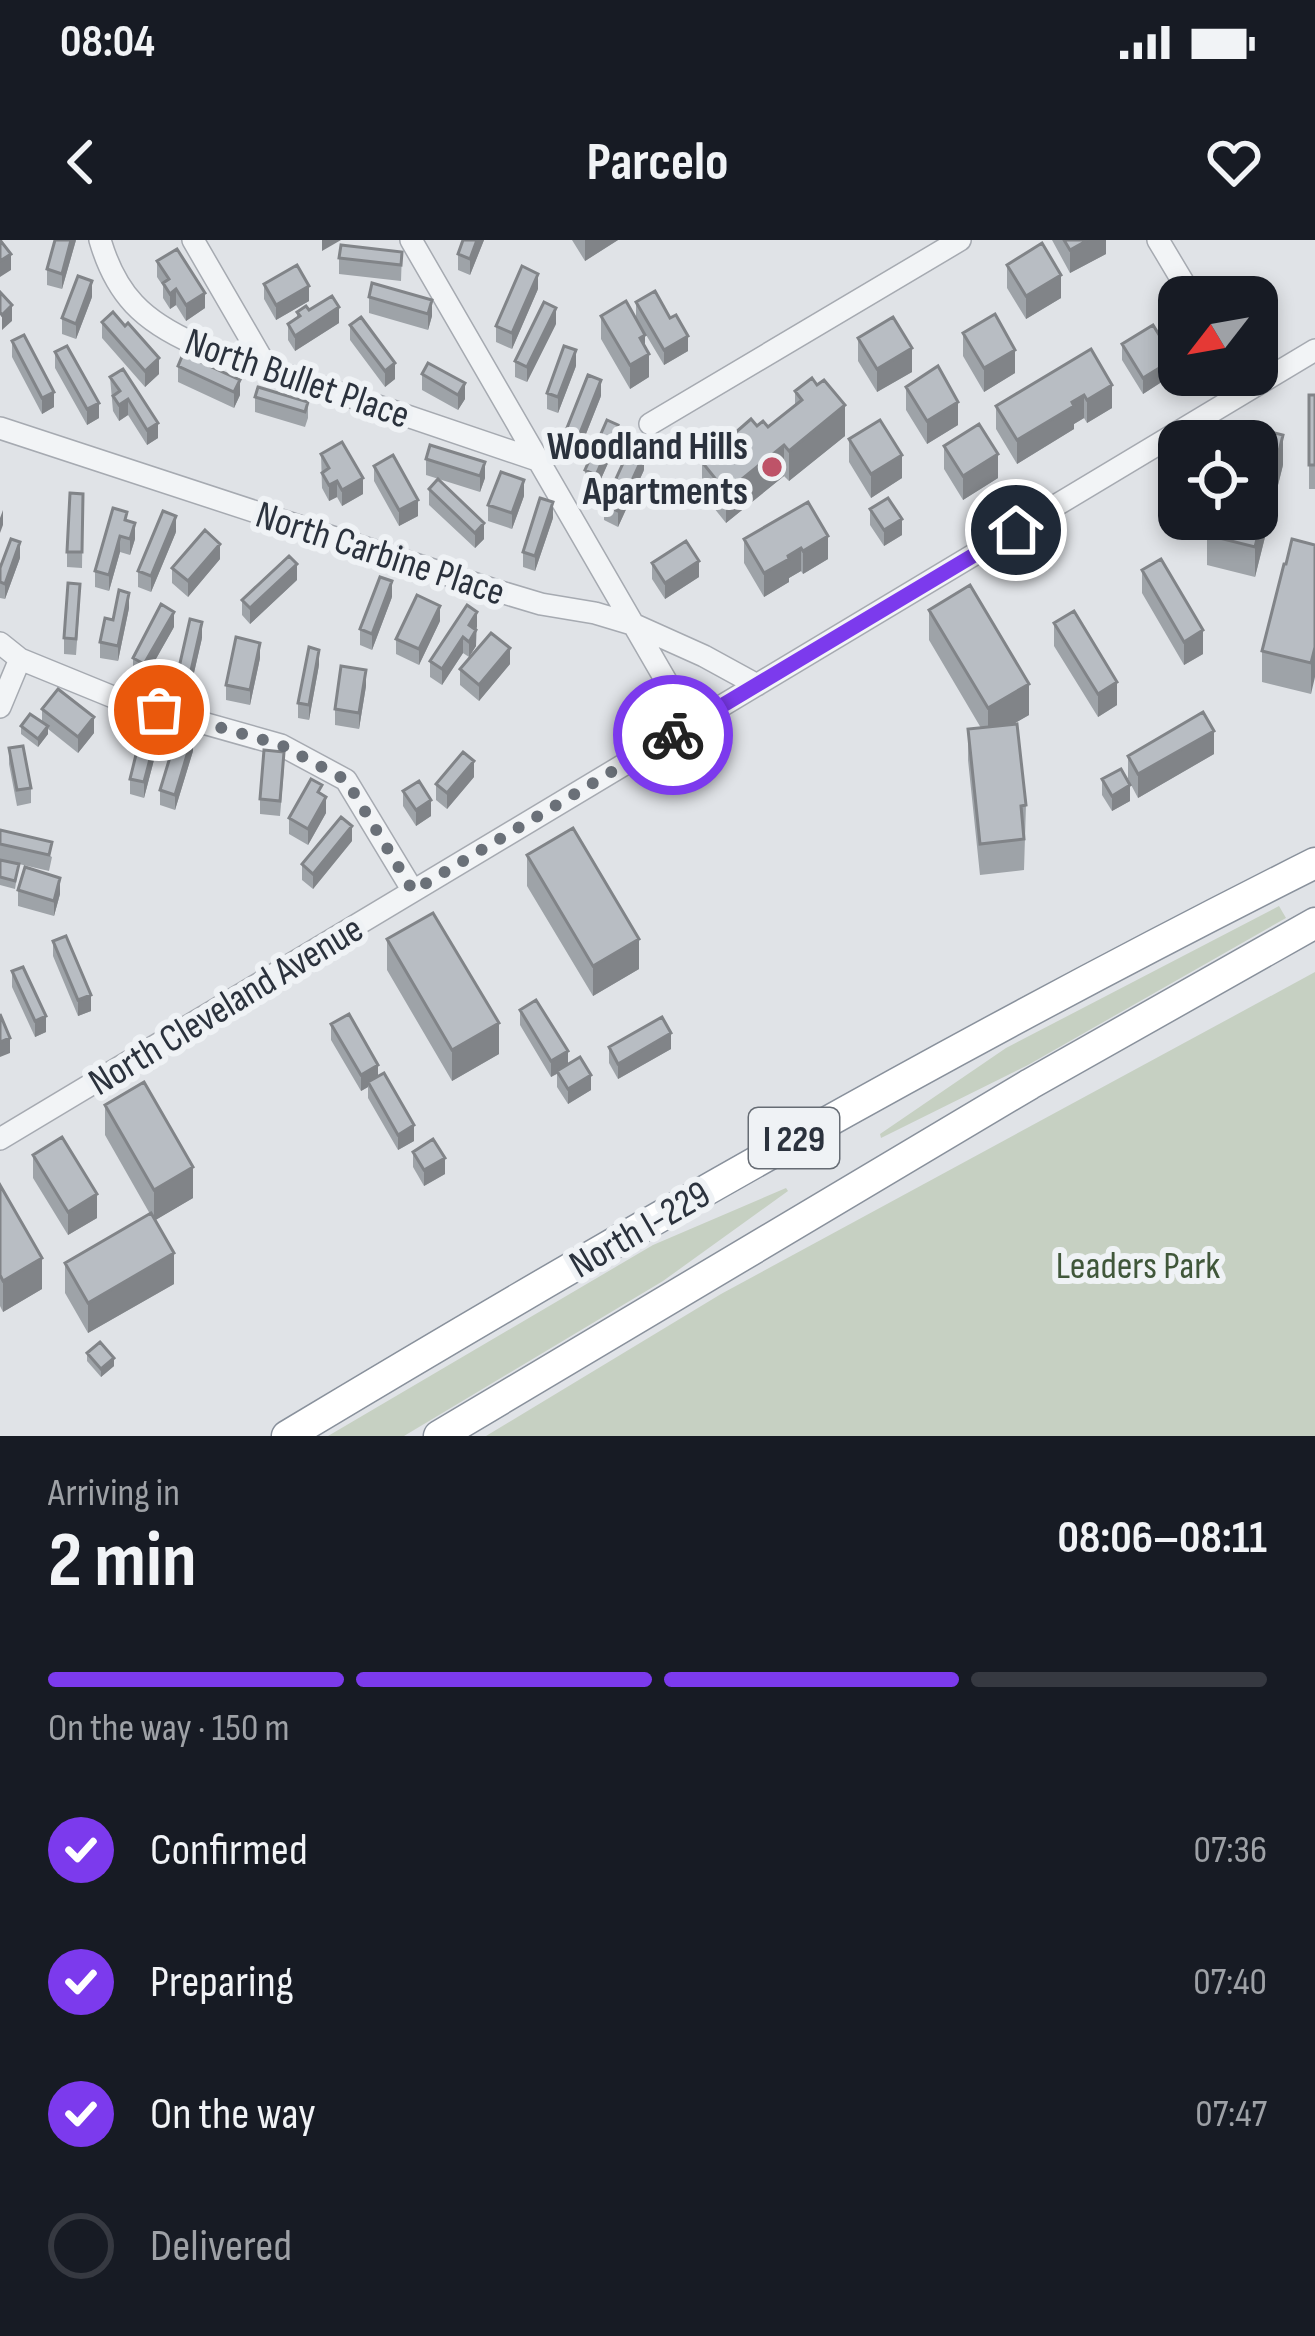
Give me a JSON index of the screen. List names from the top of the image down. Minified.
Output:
{"streets":{"highway":["I 229","North I-229"],"street":["North Bullet Place","North Carbine Place","North Cleveland Avenue"]},"crossings":[["North Carbine Place","North Cleveland Avenue"]],"parks":["Leaders Park"],"places":["Woodland Hills Apartments"],"north":"bottom left","page":{"status":"08:04","header":"Parcelo","heading":["2 min","Arriving in","08:06–08:11"],"bar":"On the way · 150 m","list":[["Confirmed","07:36"],["Preparing","07:40"],["On the way","07:47"],"Delivered"]}}
